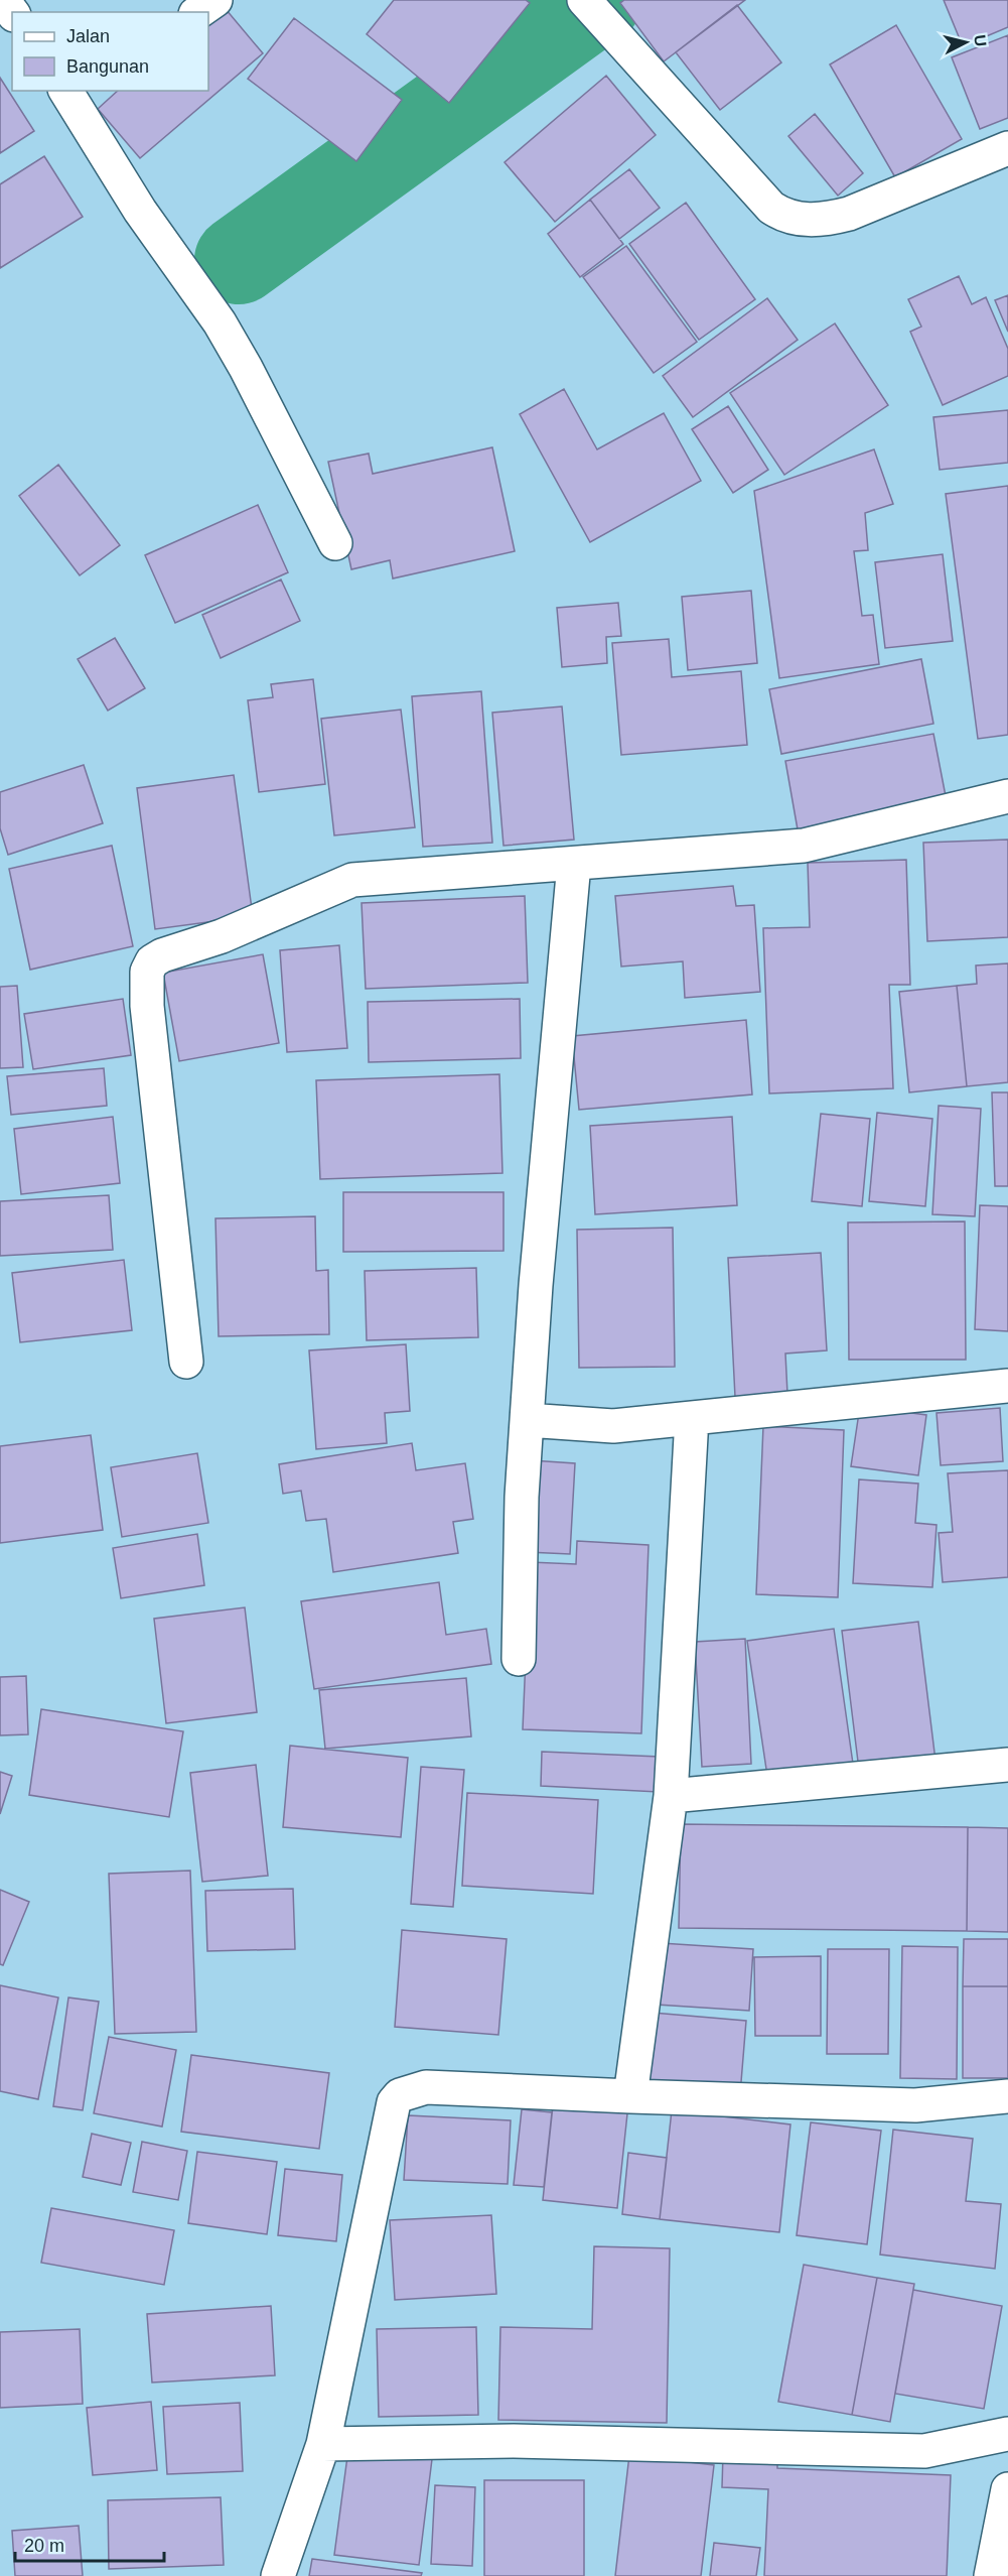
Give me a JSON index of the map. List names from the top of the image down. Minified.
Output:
{"legend":["Jalan","Bangunan"],"scale_bar":"20 m","north":"right"}
